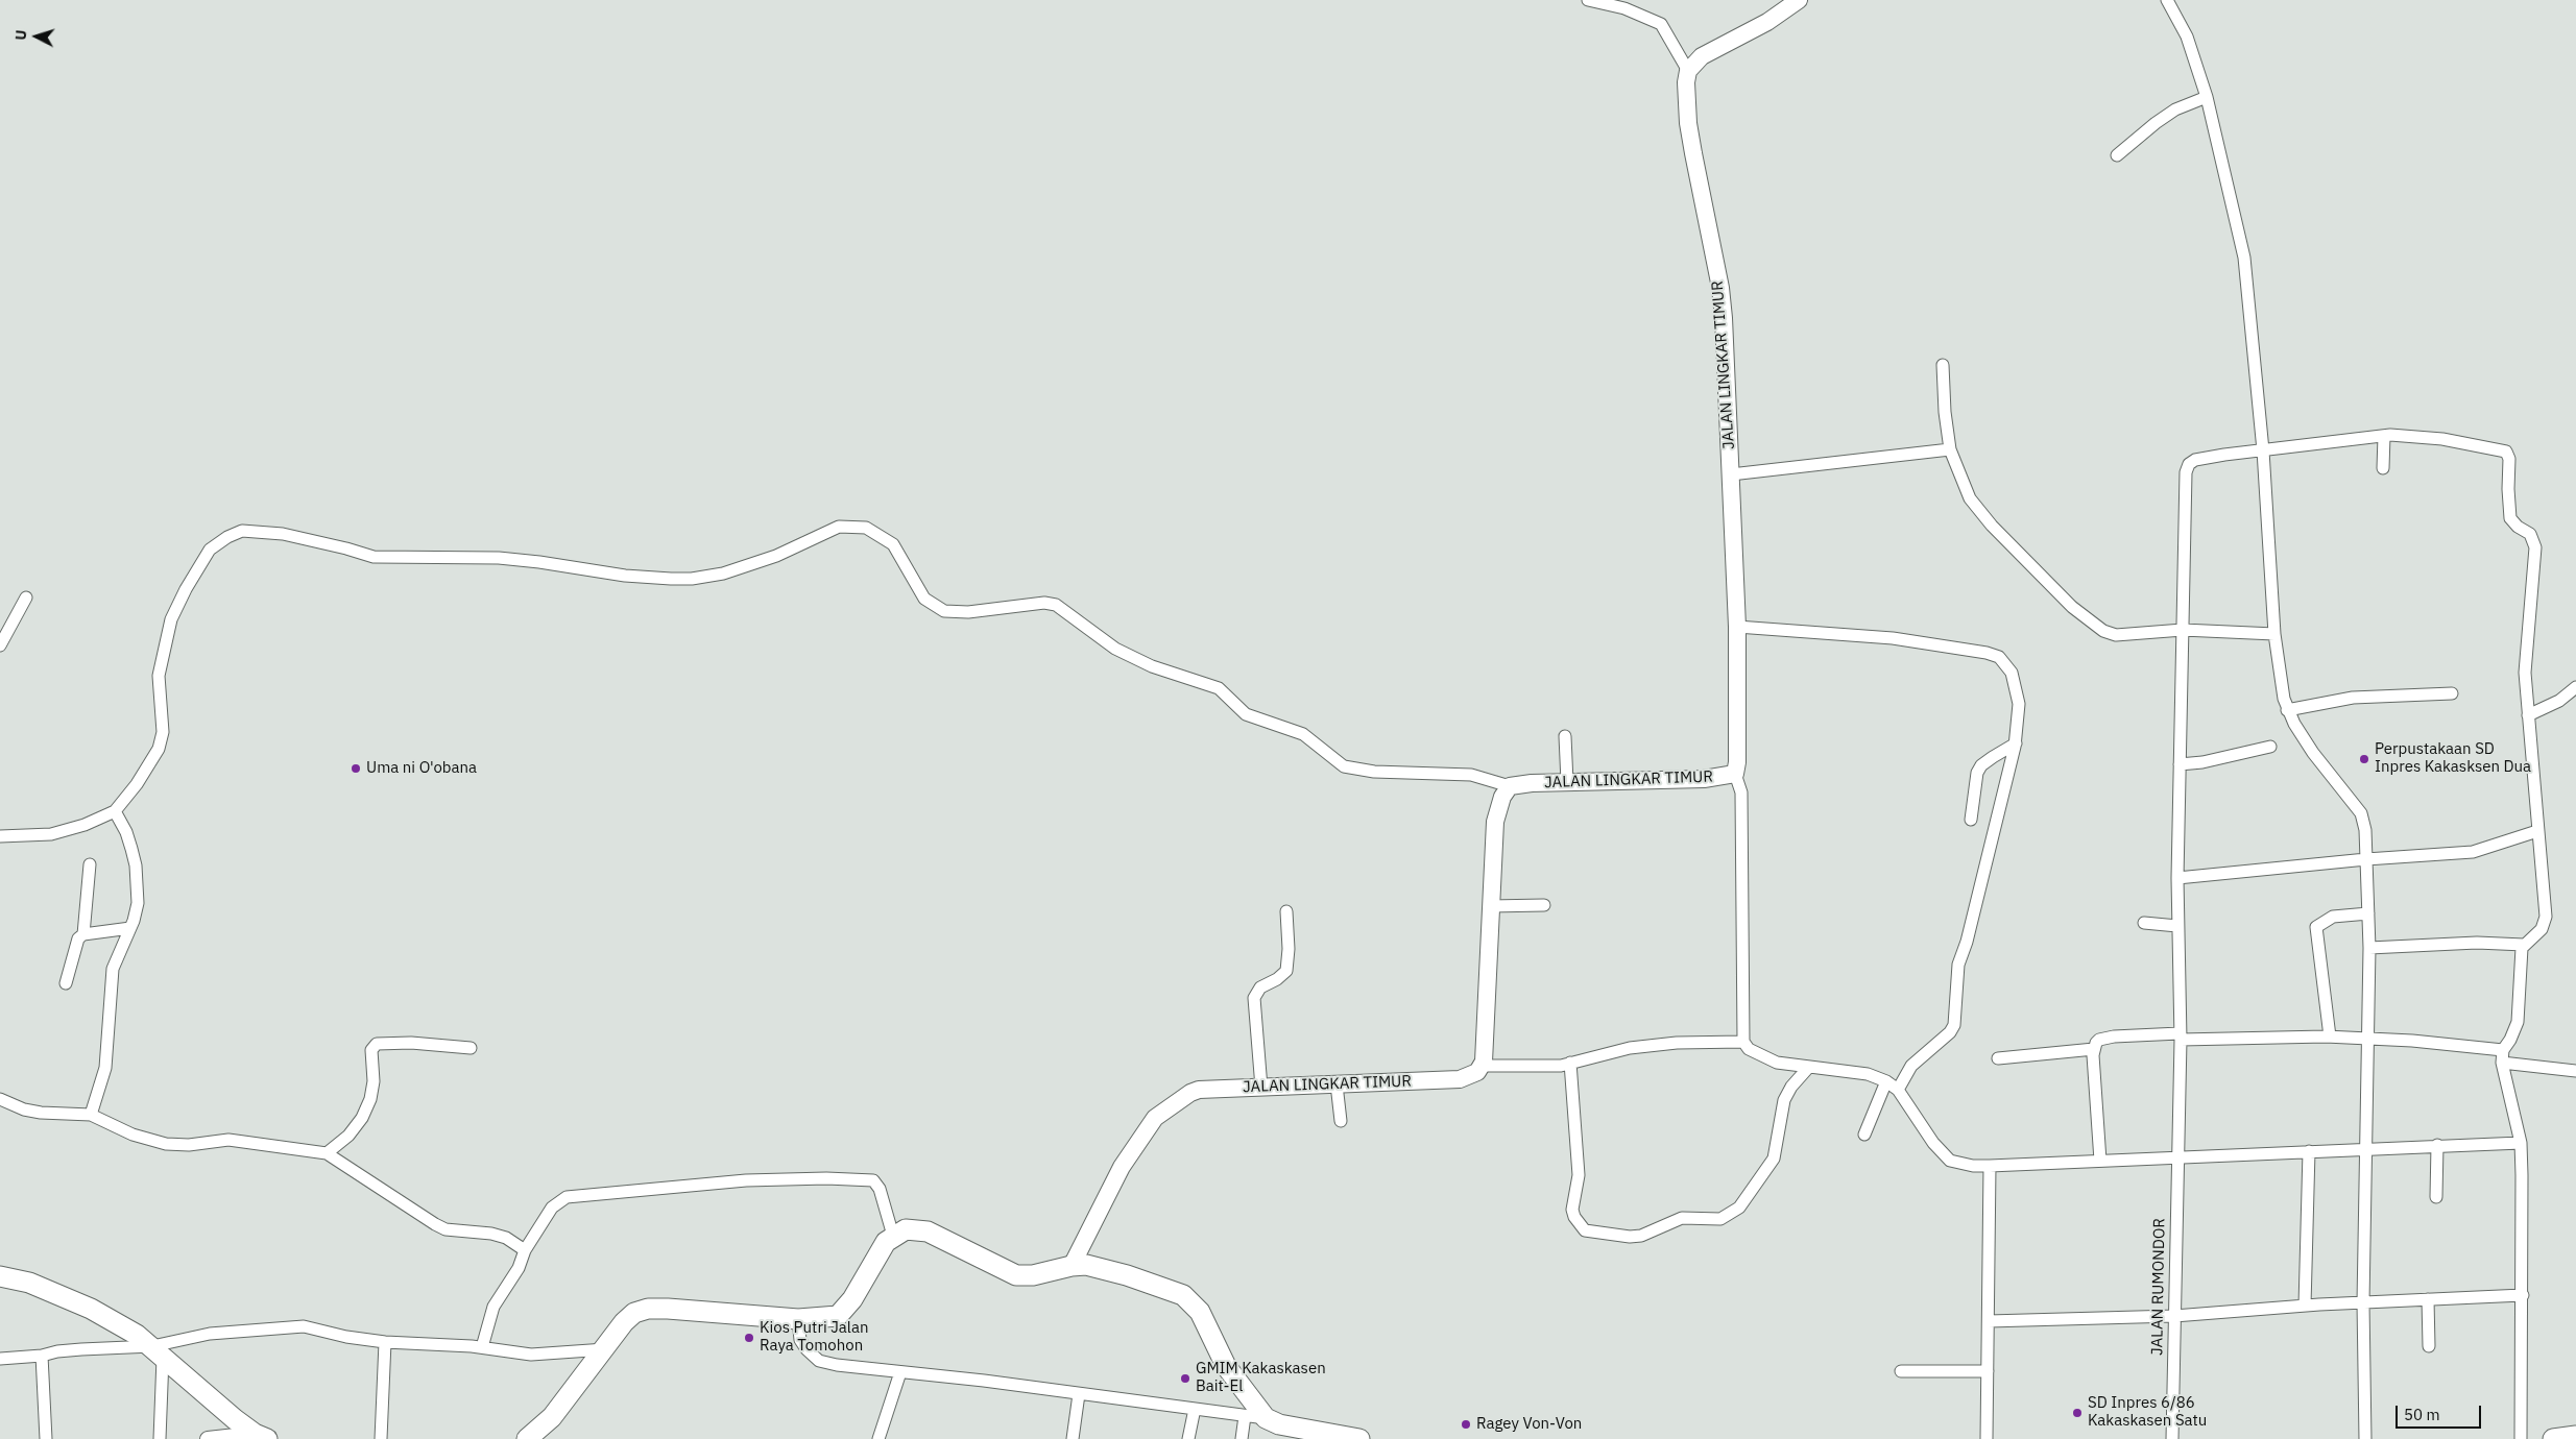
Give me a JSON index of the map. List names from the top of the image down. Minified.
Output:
{"streets":{"main road":["JALAN LINGKAR TIMUR"],"street":["JALAN RUMONDOR"]},"places":["Perpustakaan SD Inpres Kakasksen Dua","Uma ni O'obana","Kios Putri Jalan Raya Tomohon","GMIM Kakaskasen Bait-El","SD Inpres 6/86 Kakaskasen Satu","Ragey Von-Von"],"scale_bar":"50 m","north":"left"}
